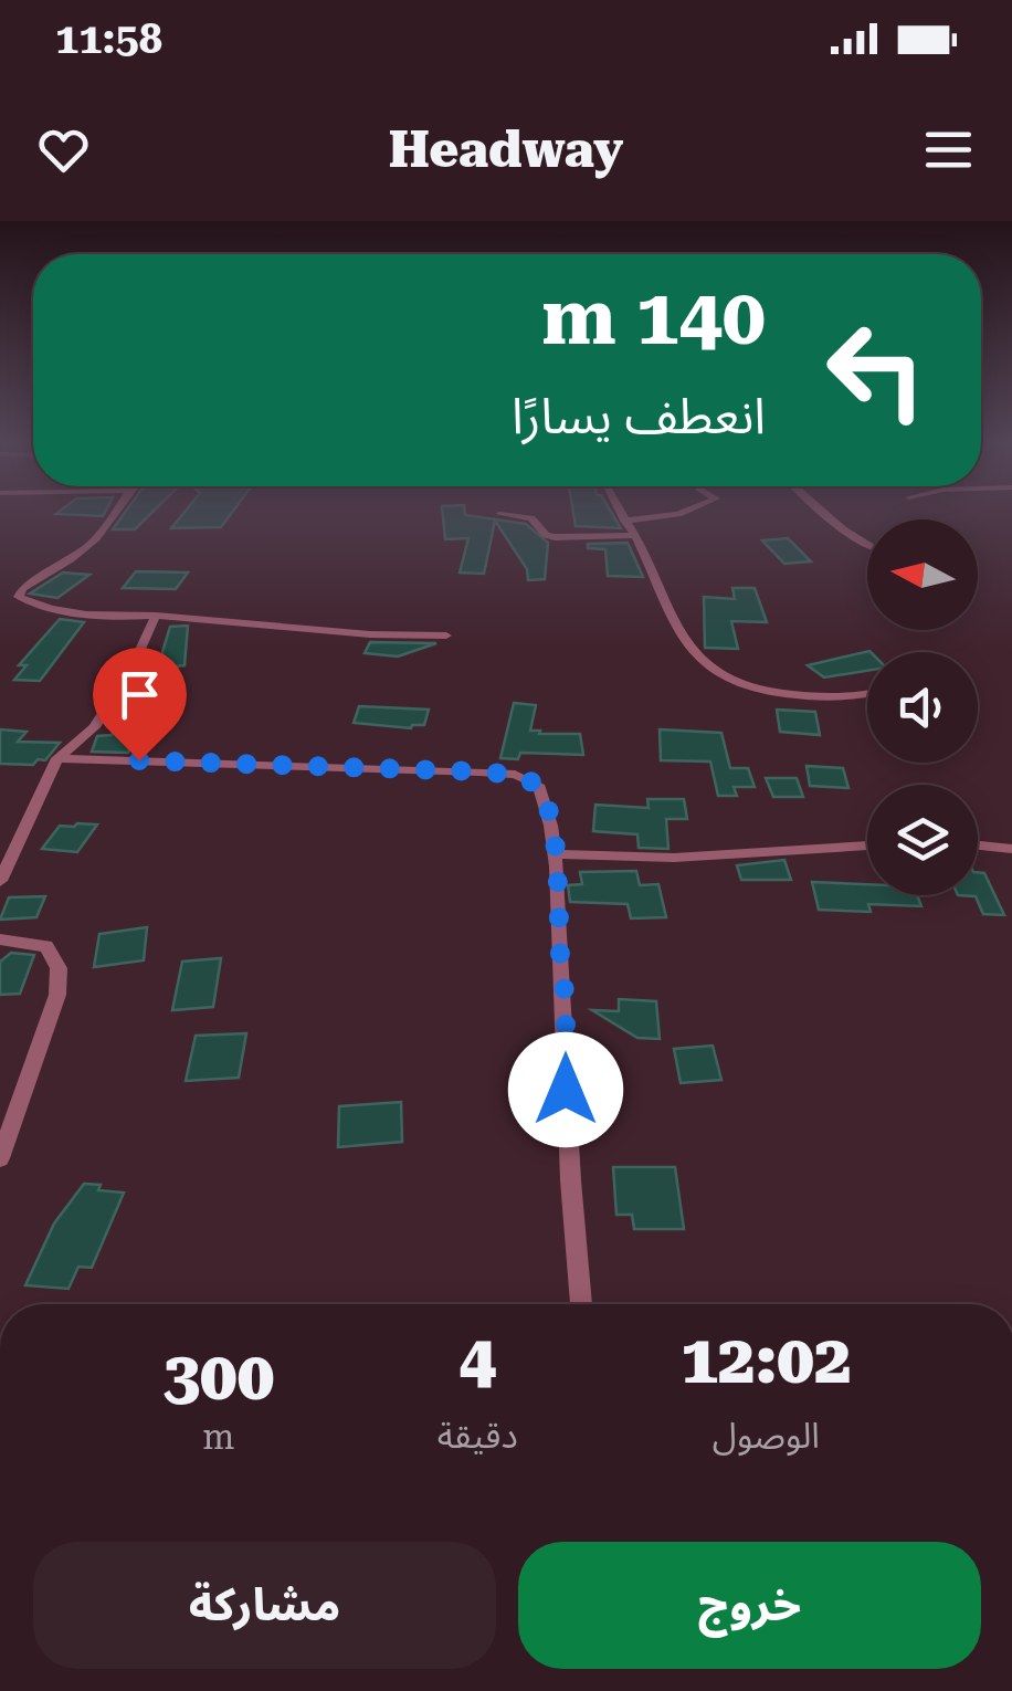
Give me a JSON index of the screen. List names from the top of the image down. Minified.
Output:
{"north":"left","page":{"status":"11:58","header":"Headway","turn":["140 m","انعطف يسارًا"],"eta":["12:02","الوصول","4","دقيقة","300","m"],"buttons":["خروج","مشاركة"]}}
